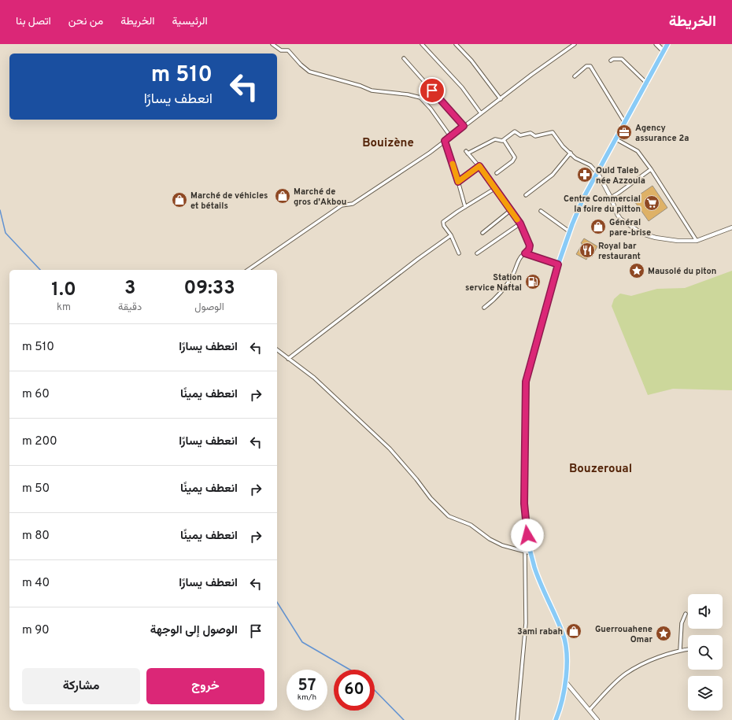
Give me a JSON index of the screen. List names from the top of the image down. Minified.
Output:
{"districts":["Bouizène","Bouzeroual"],"places":{"office":["Agency assurance 2a"],"pharmacy":["Ould Taleb née Azzoula"],"shop":["Marché de gros d'Akbou","Marché de véhicles et bétails","Général pare-brise","3ami rabah"],"supermarket":["Centre Commercial la foire du pitton"],"restaurant":["Royal bar restaurant"],"place":["Mausolé du piton","Guerrouahene Omar"],"fuel station":["Station service Naftal"]},"page":{"header":"الخريطة","nav":["الرئيسية","الخريطة","من نحن","اتصل بنا"],"turn":["510 m","انعطف يسارًا"],"eta":["09:33","الوصول","3","دقيقة","1.0","km"],"list":[{"name":"انعطف يسارًا","value":"510 m"},{"name":"انعطف يمينًا","value":"60 m"},{"name":"انعطف يسارًا","value":"200 m"},{"name":"انعطف يمينًا","value":"50 m"},{"name":"انعطف يمينًا","value":"80 m"},{"name":"انعطف يسارًا","value":"40 m"},{"name":"الوصول إلى الوجهة","value":"90 m"}],"buttons":["خروج","مشاركة"],"speed":"57 km/h","limit":"60"}}
